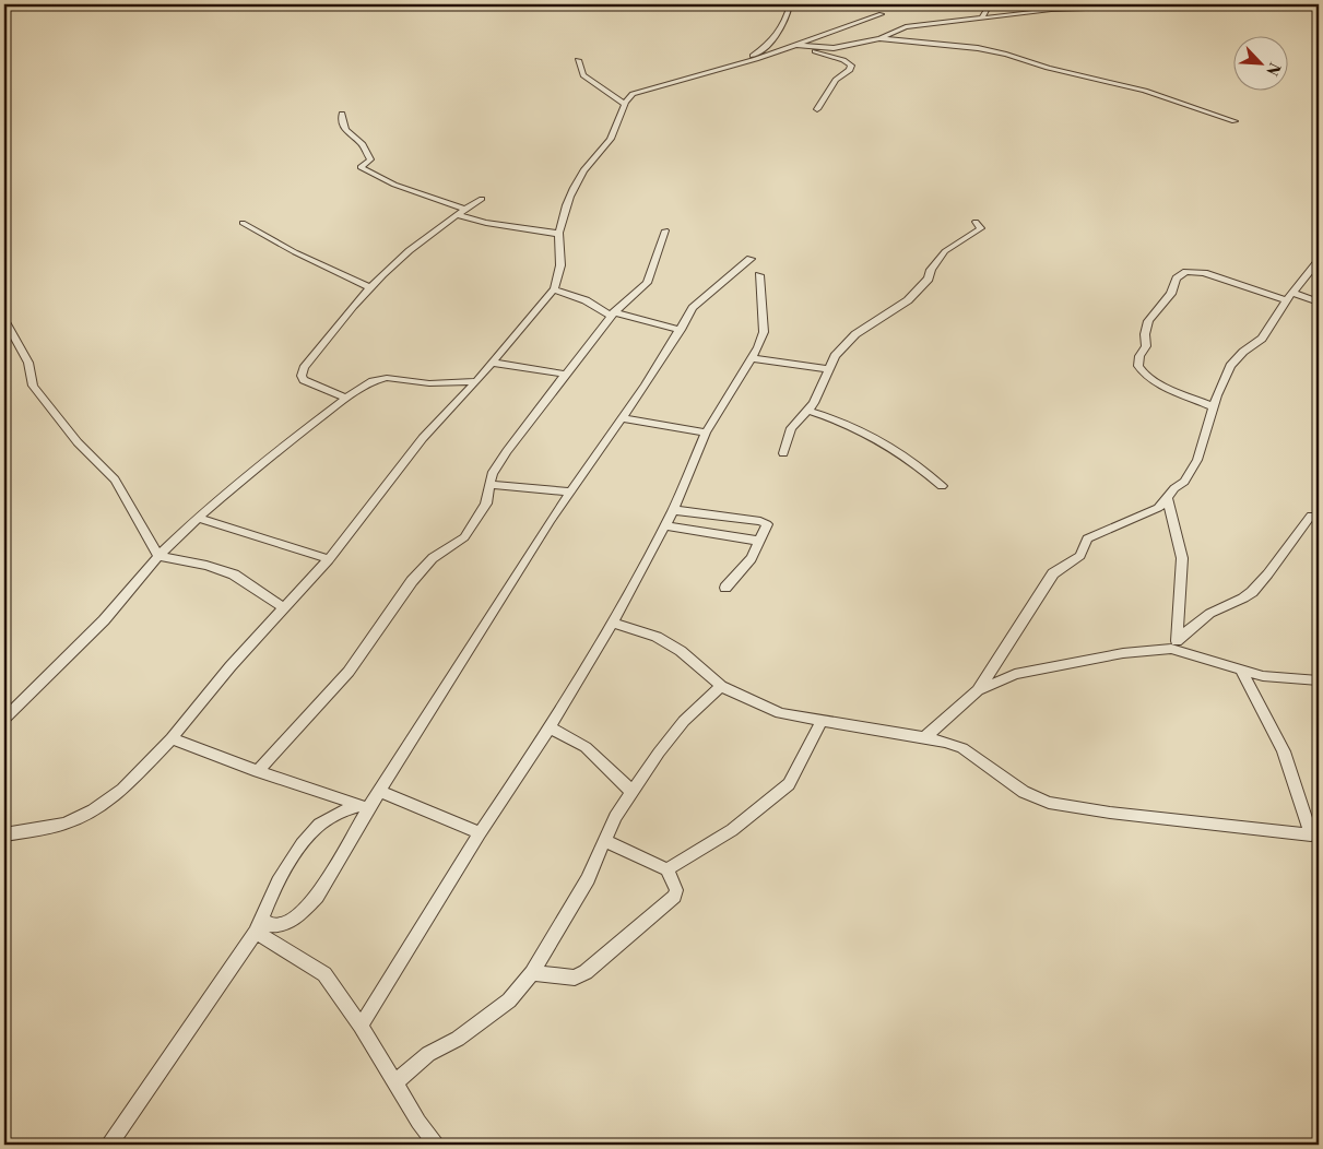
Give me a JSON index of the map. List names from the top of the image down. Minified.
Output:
{"north":"bottom right"}
